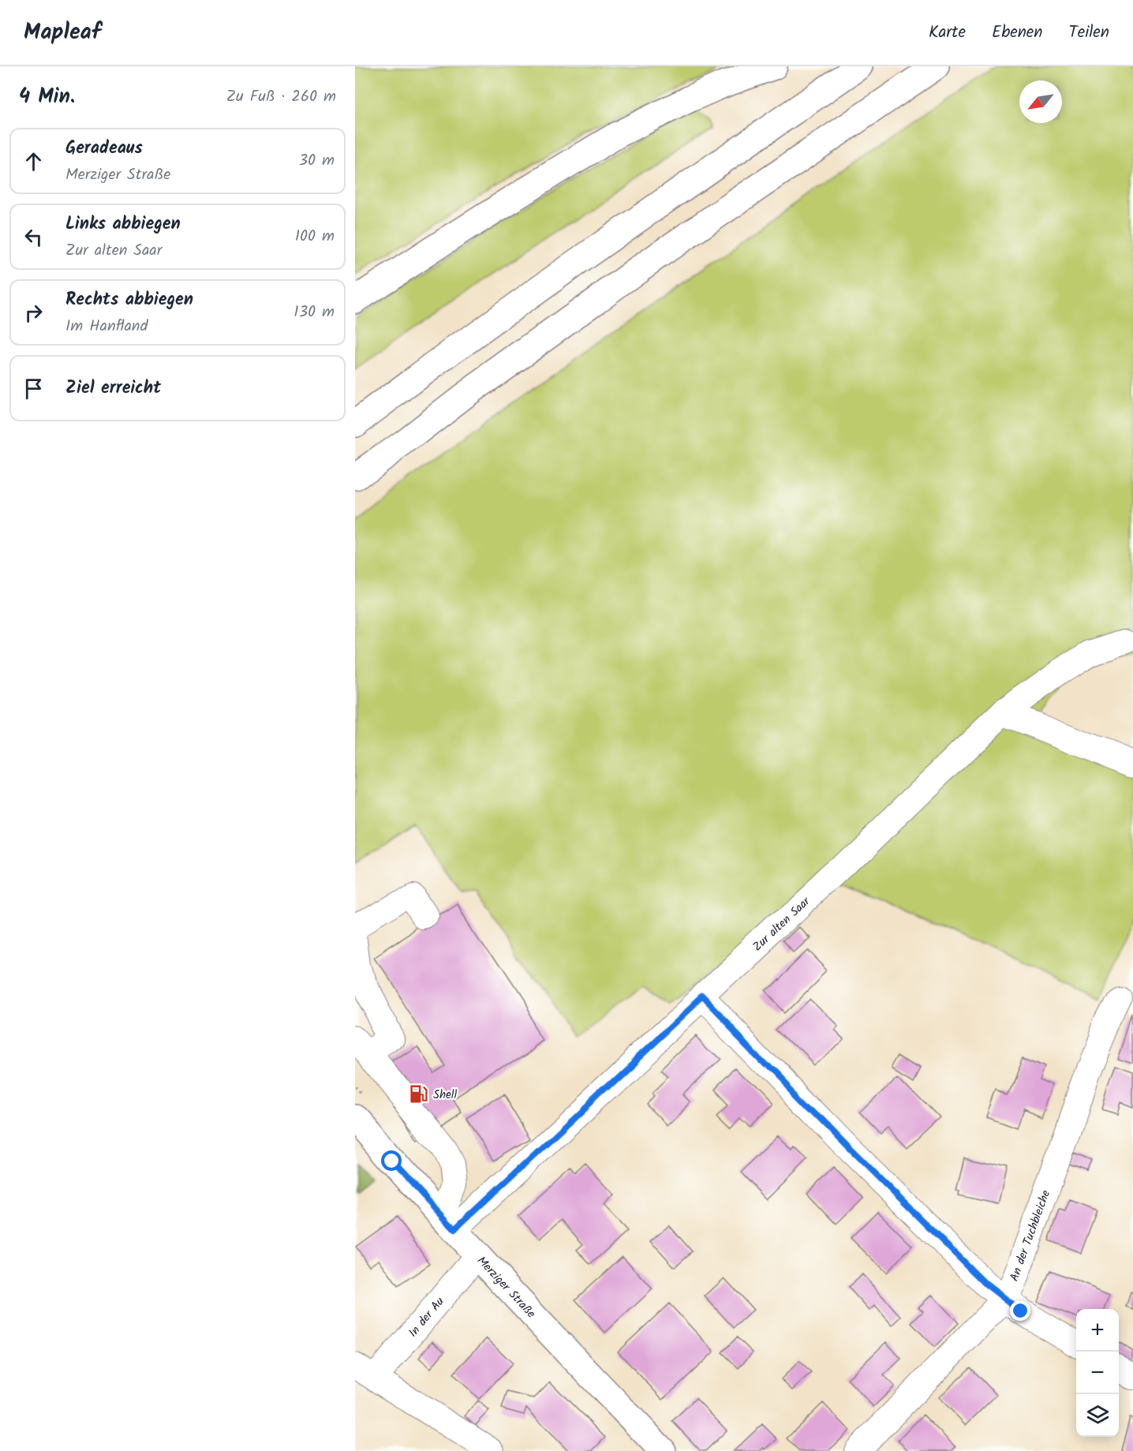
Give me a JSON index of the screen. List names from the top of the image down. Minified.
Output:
{"streets":{"main road":["Merziger Straße"],"street":["Zur alten Saar","An der Tuchbleiche","In der Au"]},"crossings":[["Zur alten Saar","Merziger Straße"],["Merziger Straße","In der Au"]],"places":{"fuel station":["Shell"]},"north":"bottom left","page":{"header":"Mapleaf","nav":["Karte","Ebenen","Teilen"],"heading":["4 Min.","Zu Fuß · 260 m"],"list":[["Geradeaus","Merziger Straße","30 m"],["Links abbiegen","Zur alten Saar","100 m"],["Rechts abbiegen","Im Hanfland","130 m"],"Ziel erreicht"],"map_buttons":["+","−"]}}
